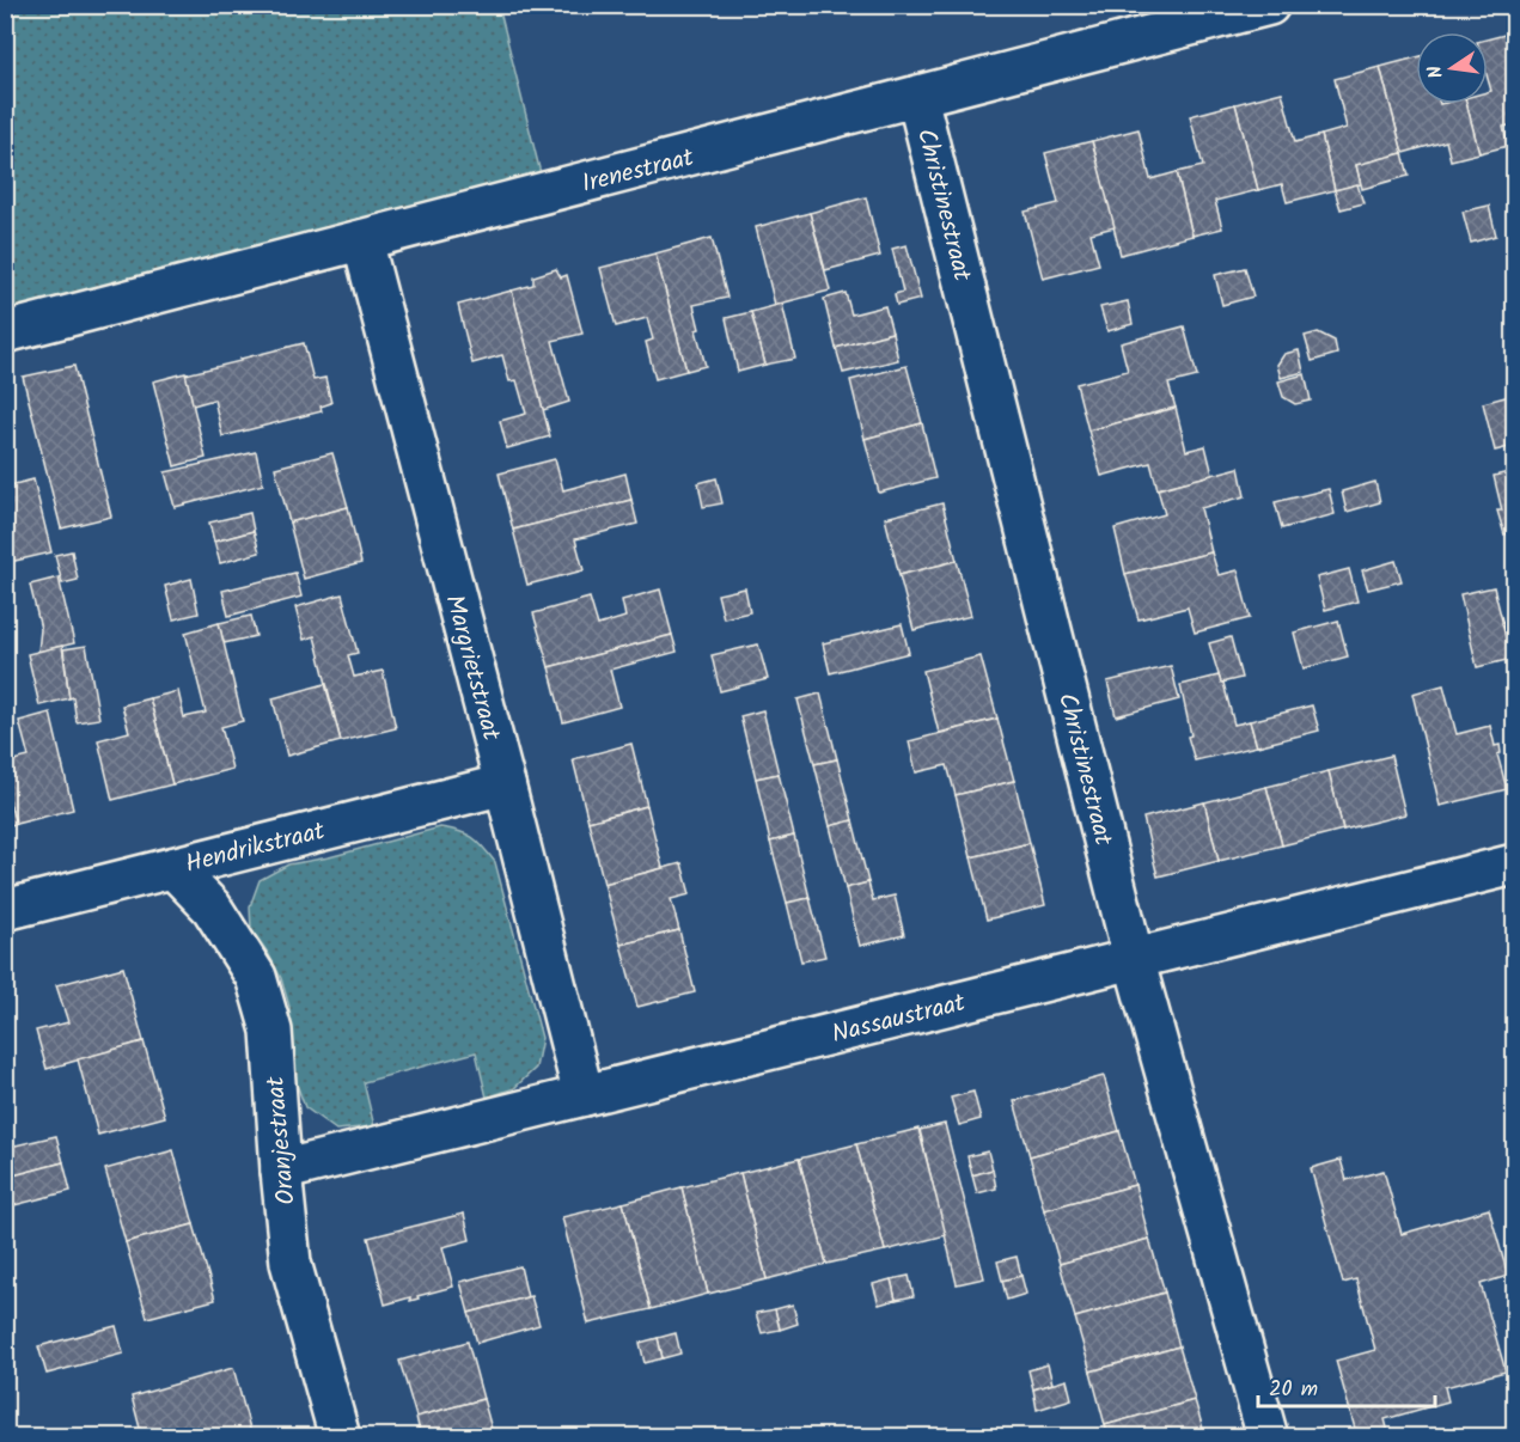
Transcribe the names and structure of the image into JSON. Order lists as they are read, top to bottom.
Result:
{
  "streets": {
    "street": [
      "Irenestraat",
      "Christinestraat",
      "Margrietstraat",
      "Hendrikstraat",
      "Nassaustraat",
      "Oranjestraat"
    ]
  },
  "crossings": [
    ["Irenestraat", "Christinestraat"],
    ["Irenestraat", "Margrietstraat"],
    ["Christinestraat", "Nassaustraat"],
    ["Margrietstraat", "Hendrikstraat"],
    ["Margrietstraat", "Nassaustraat"],
    ["Hendrikstraat", "Oranjestraat"],
    ["Nassaustraat", "Oranjestraat"]
  ],
  "scale_bar": "20 m",
  "north": "left"
}
